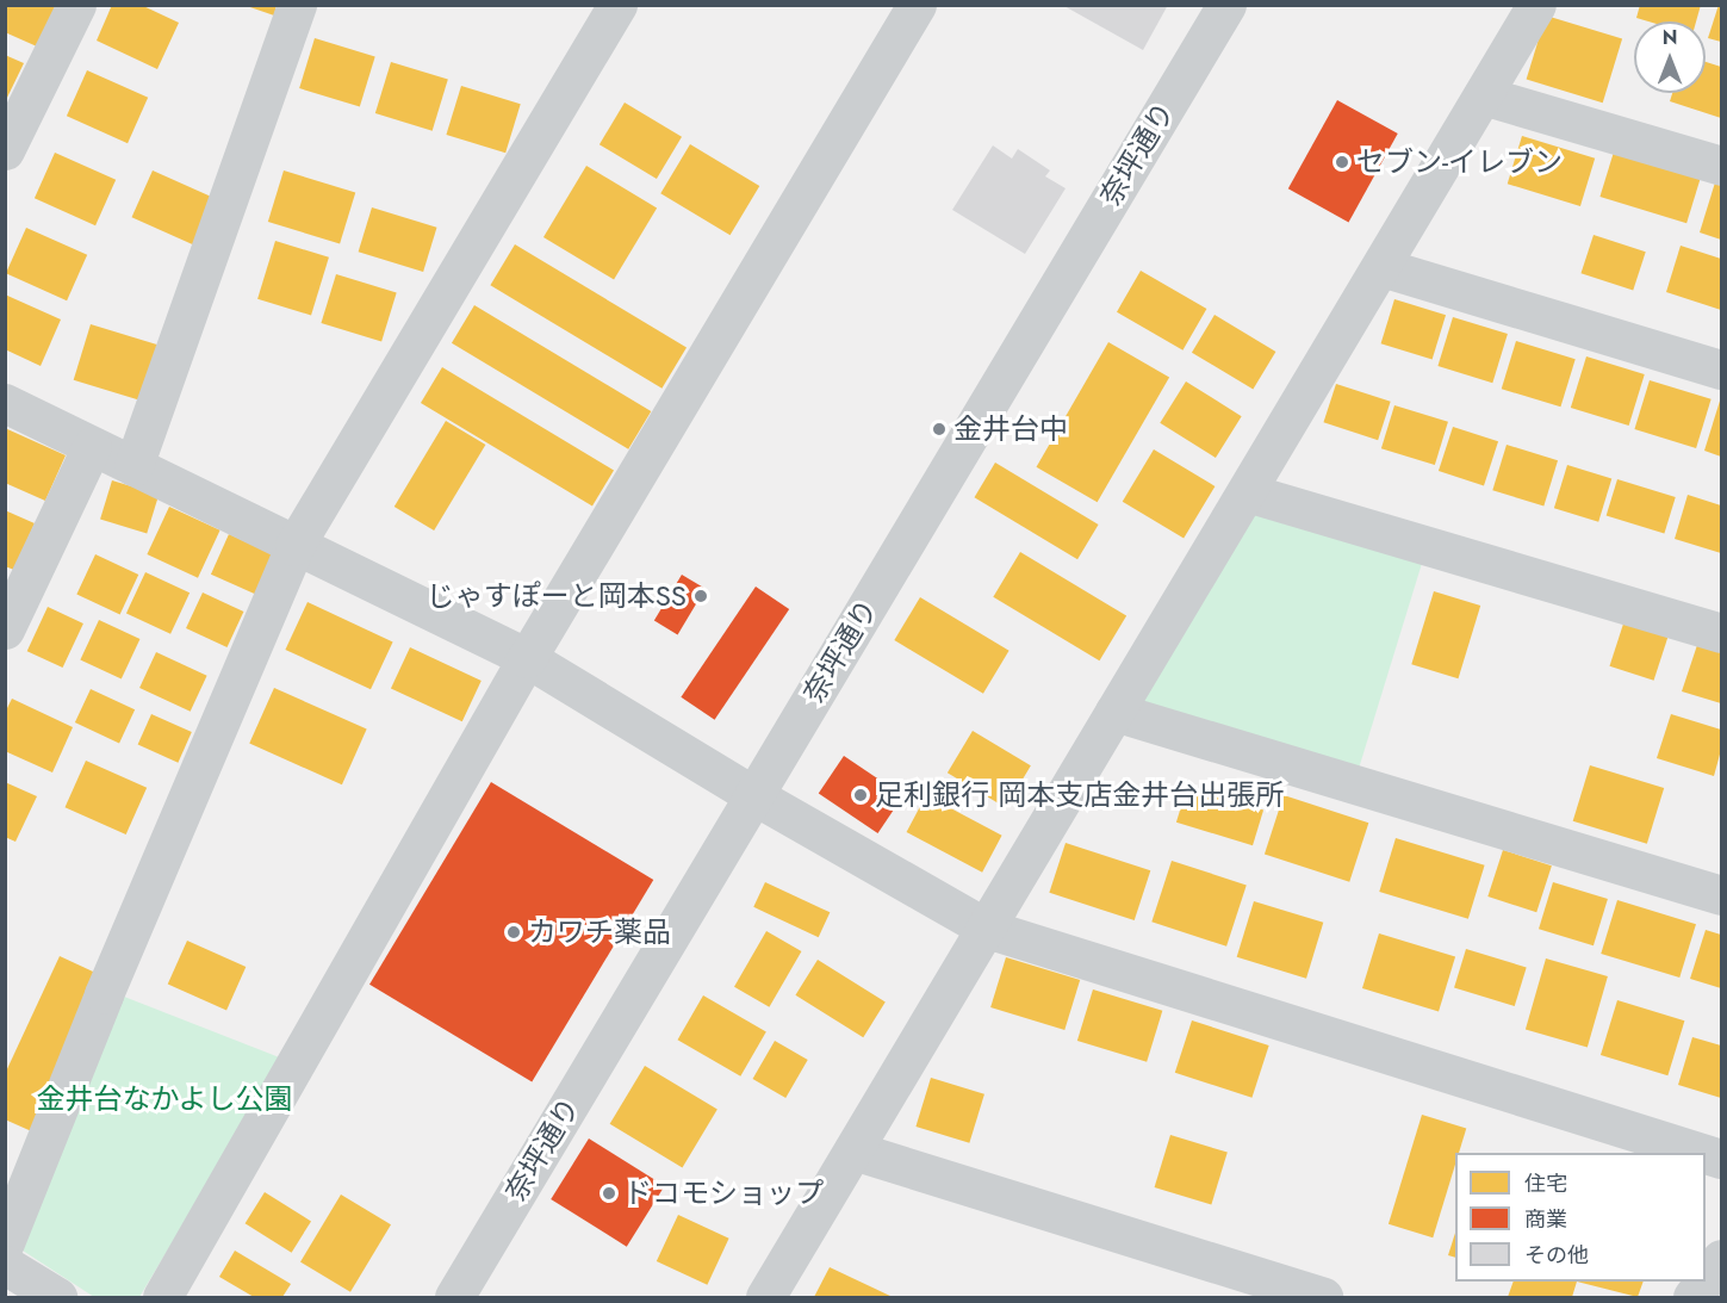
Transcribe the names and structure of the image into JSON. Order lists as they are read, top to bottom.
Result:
{
  "streets": {
    "street": ["奈坪通り"]
  },
  "parks": ["金井台なかよし公園"],
  "places": [
    "セブン-イレブン",
    "金井台中",
    "じゃすぽーと岡本SS",
    "足利銀行 岡本支店金井台出張所",
    "カワチ薬品",
    "ドコモショップ"
  ],
  "legend": ["住宅", "商業", "その他"],
  "north": "top"
}
